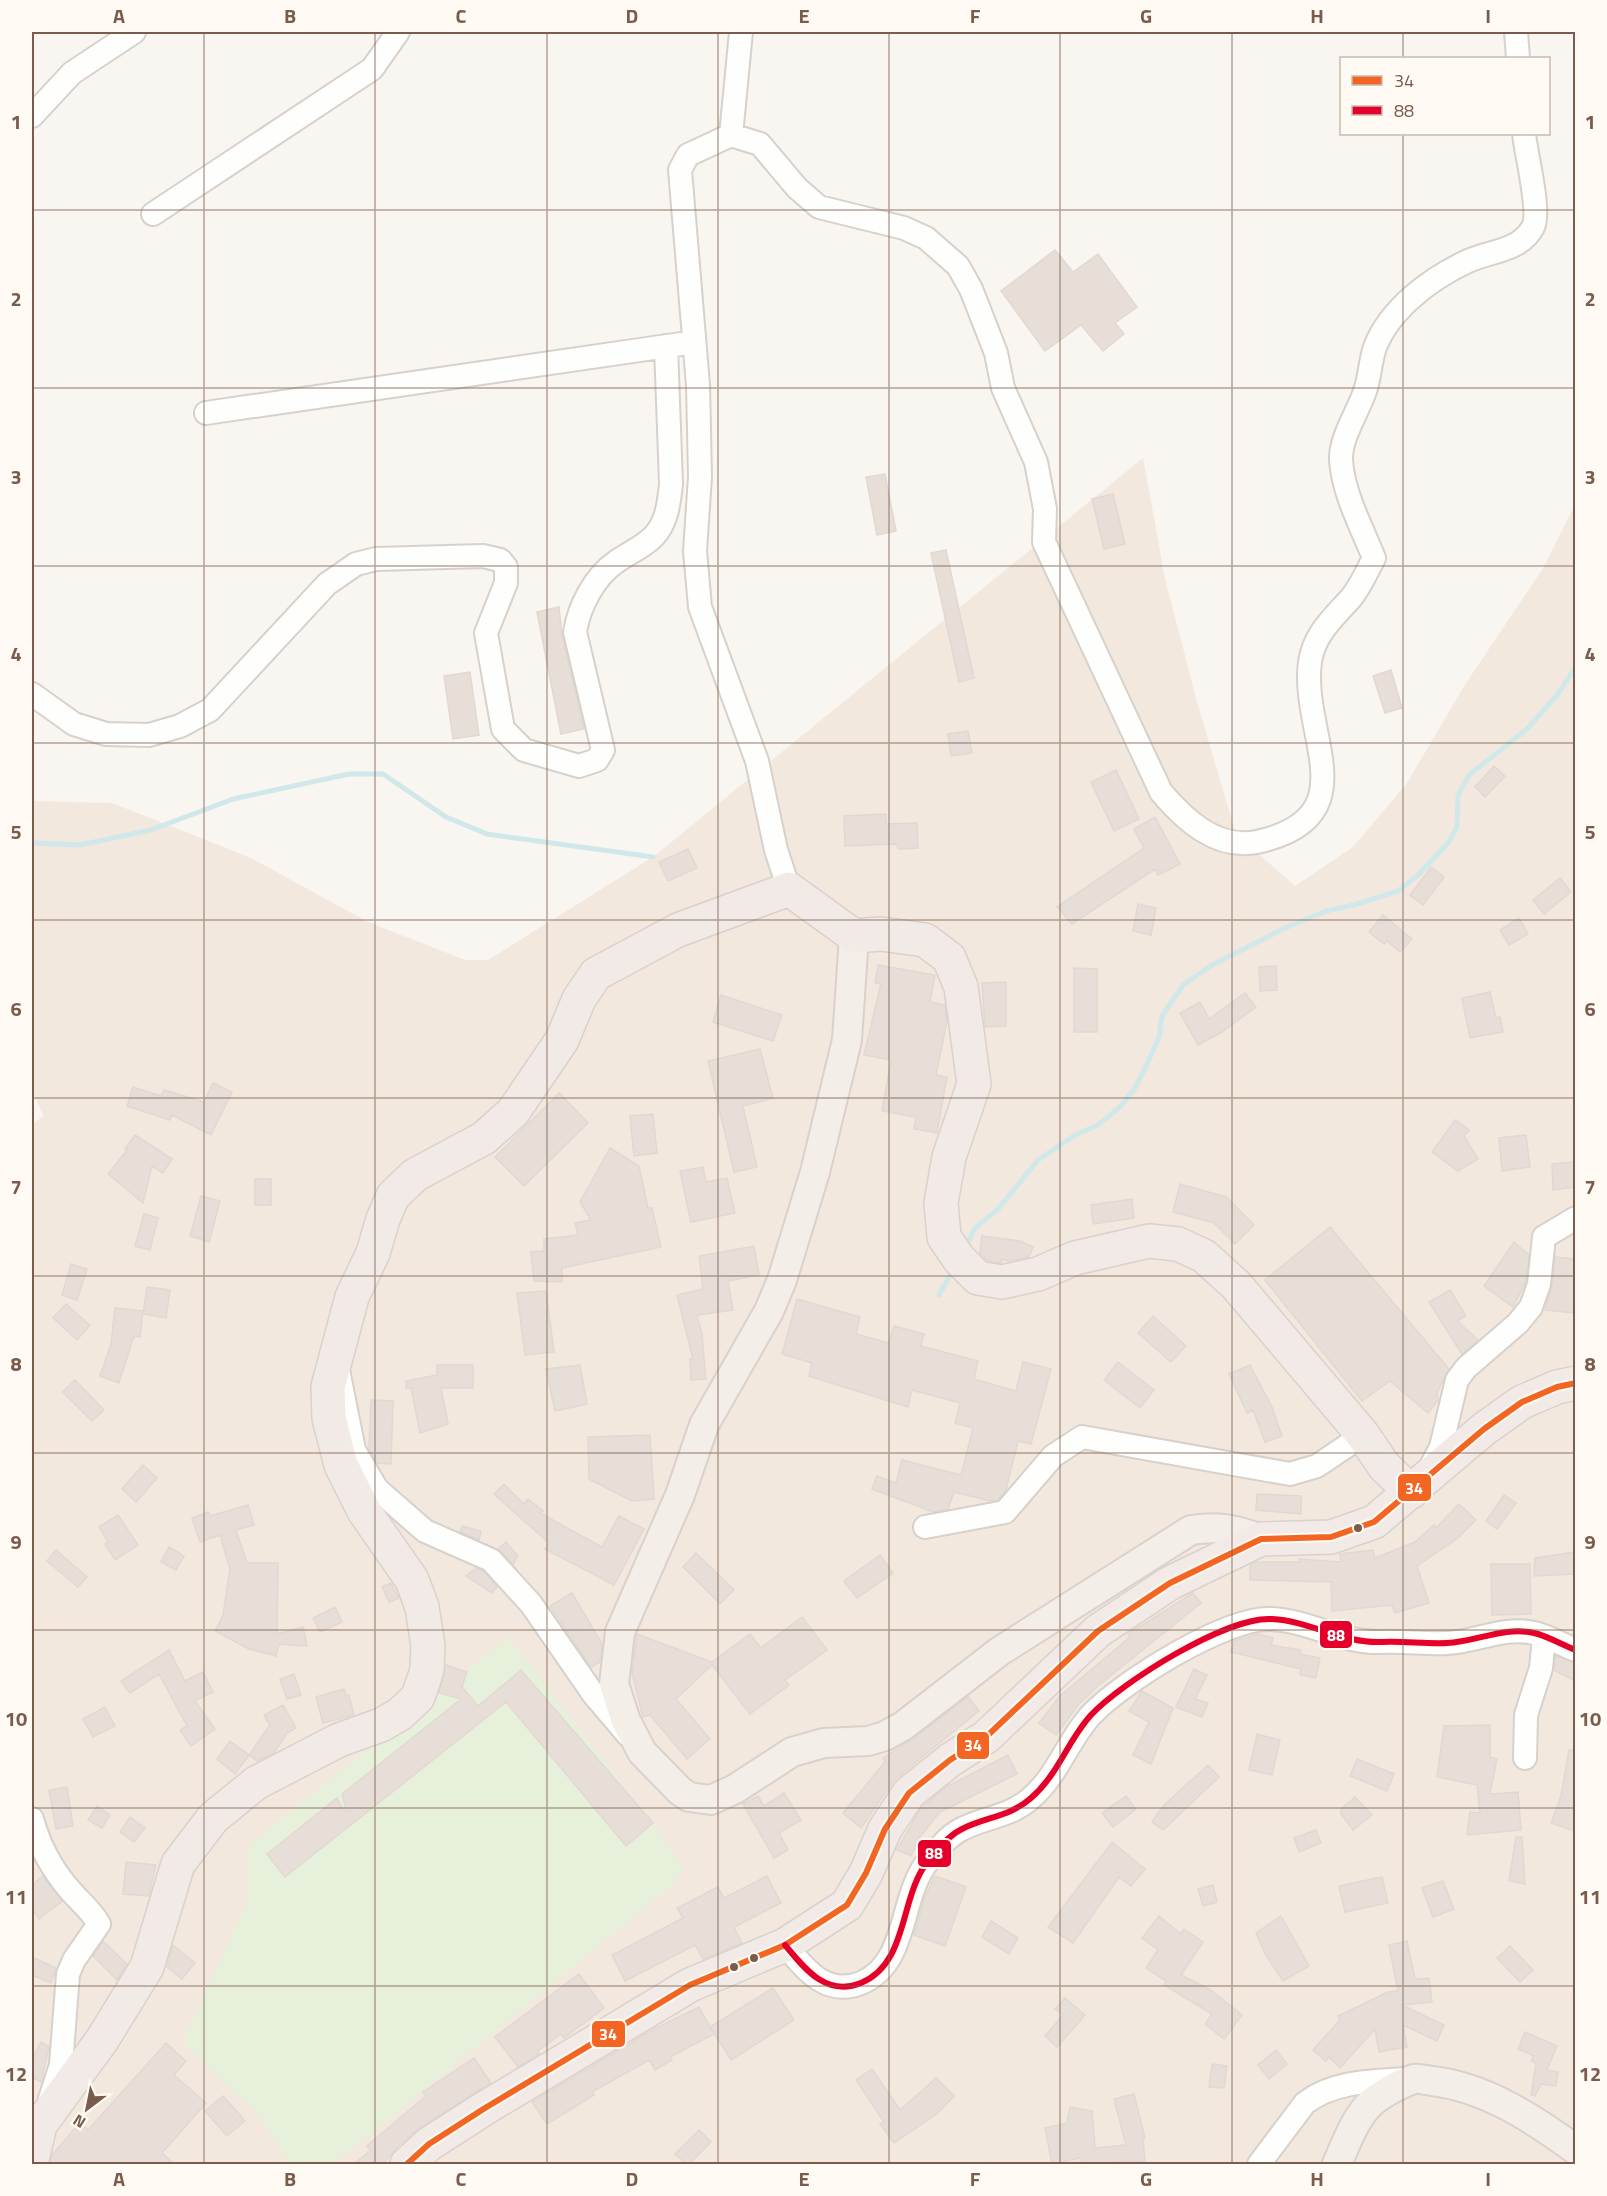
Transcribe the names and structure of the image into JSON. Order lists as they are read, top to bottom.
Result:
{
  "lines": ["transit line 34", "transit line 88"],
  "legend": ["34", "88"],
  "north": "bottom left",
  "grid": {
    "columns": [
      "A",
      "B",
      "C",
      "D",
      "E",
      "F",
      "G",
      "H",
      "I"
    ],
    "rows": [
      "1",
      "2",
      "3",
      "4",
      "5",
      "6",
      "7",
      "8",
      "9",
      "10",
      "11",
      "12"
    ]
  }
}
